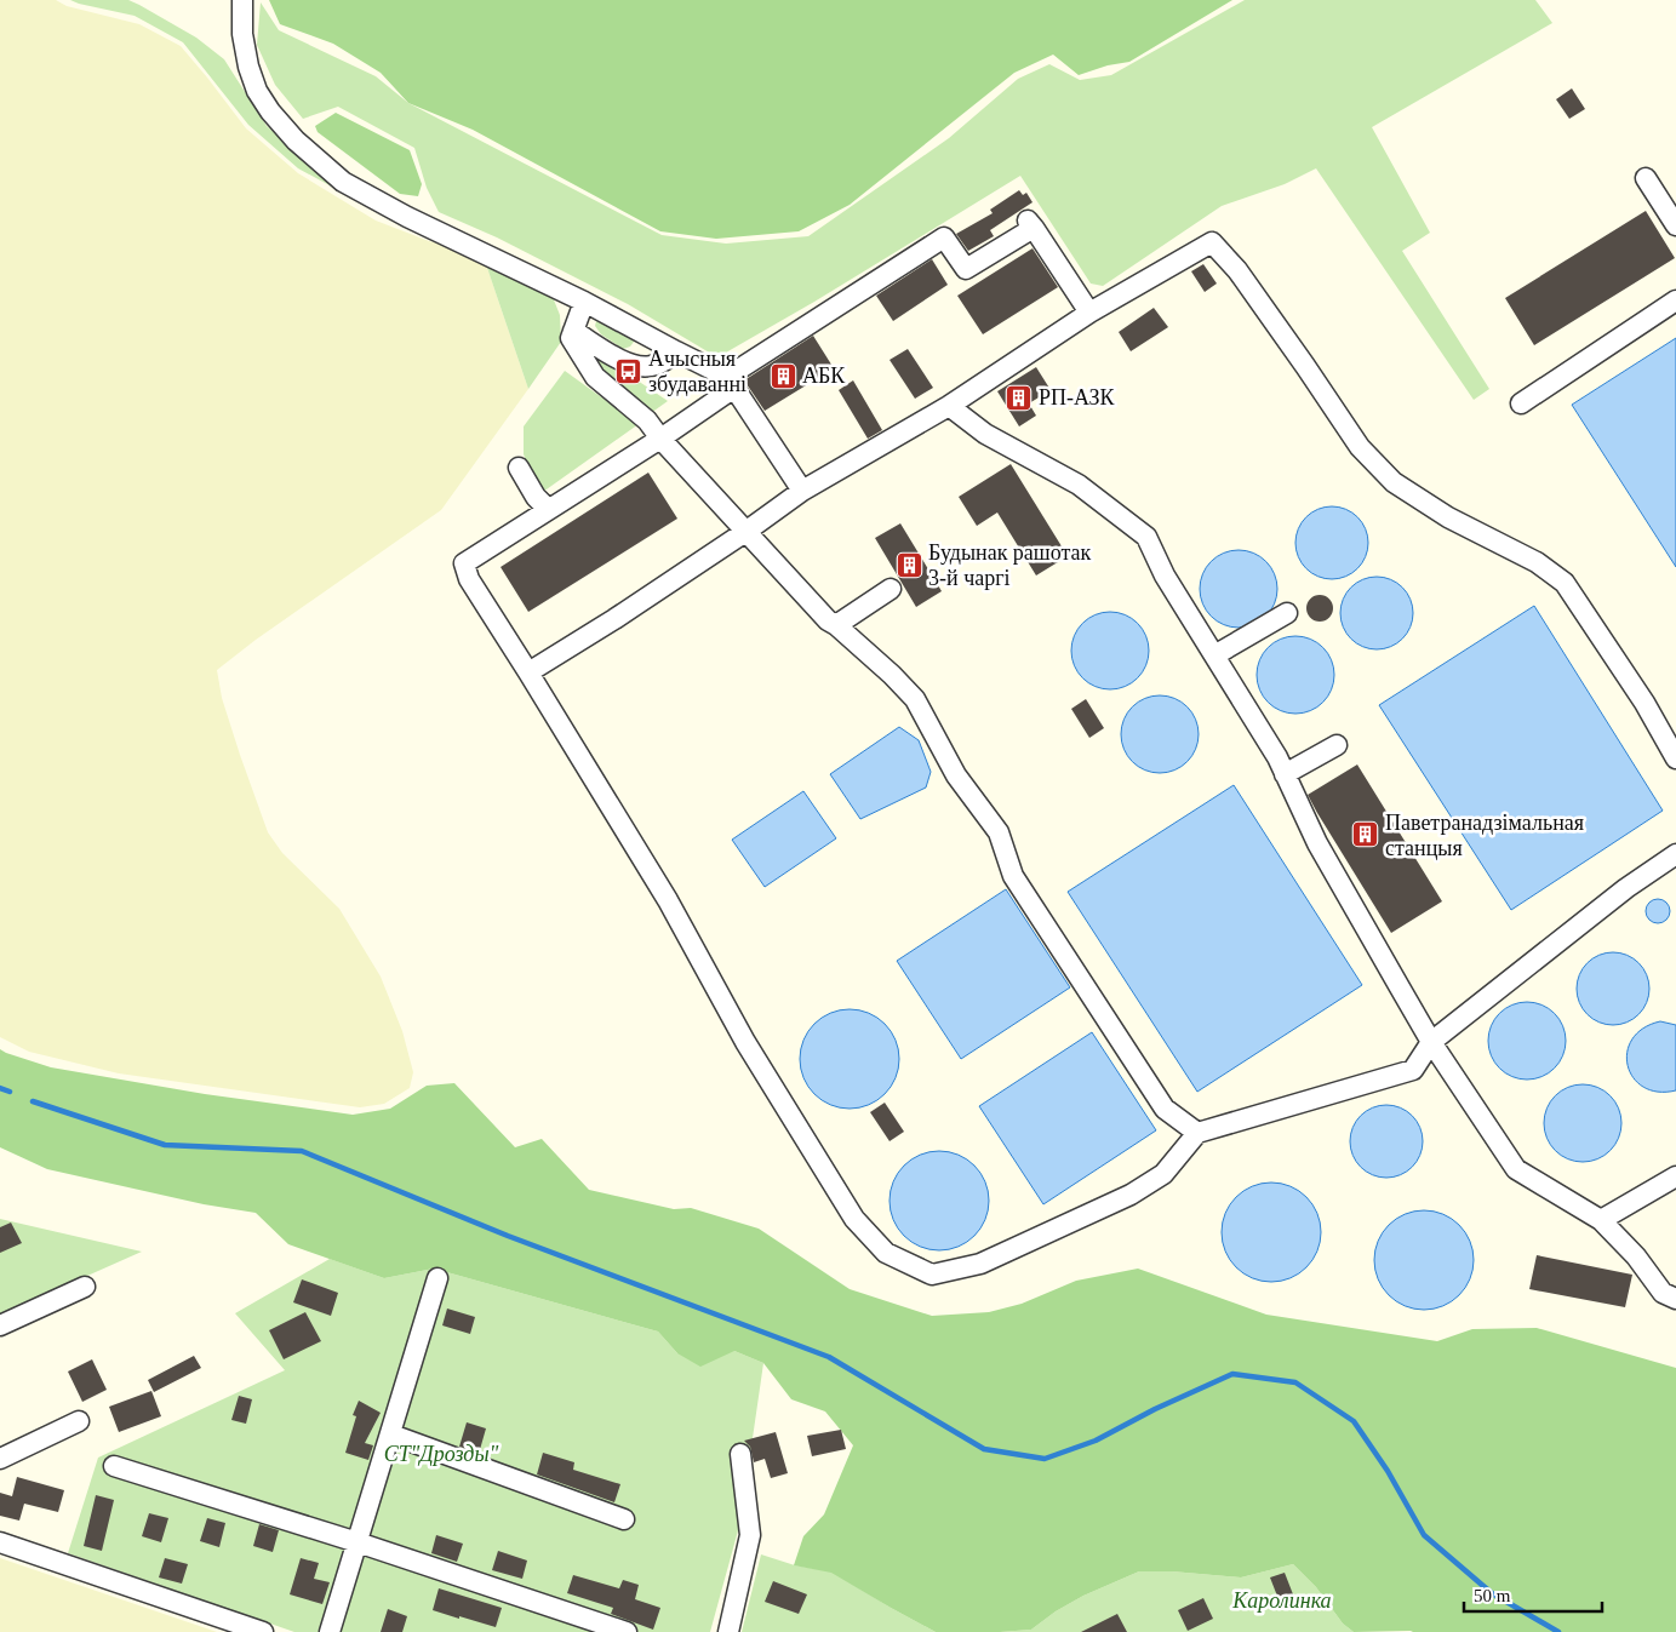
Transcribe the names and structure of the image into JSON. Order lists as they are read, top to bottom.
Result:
{
  "parks": ["СТ\"Дрозды\"", "Каролинка"],
  "places": {
    "bus stop": ["Ачысныя збудаванні"],
    "building": [
      "АБК",
      "РП-АЗК",
      "Будынак рашотак 3-й чаргі",
      "Паветранадзімальная станцыя"
    ]
  },
  "scale_bar": "50 m"
}
